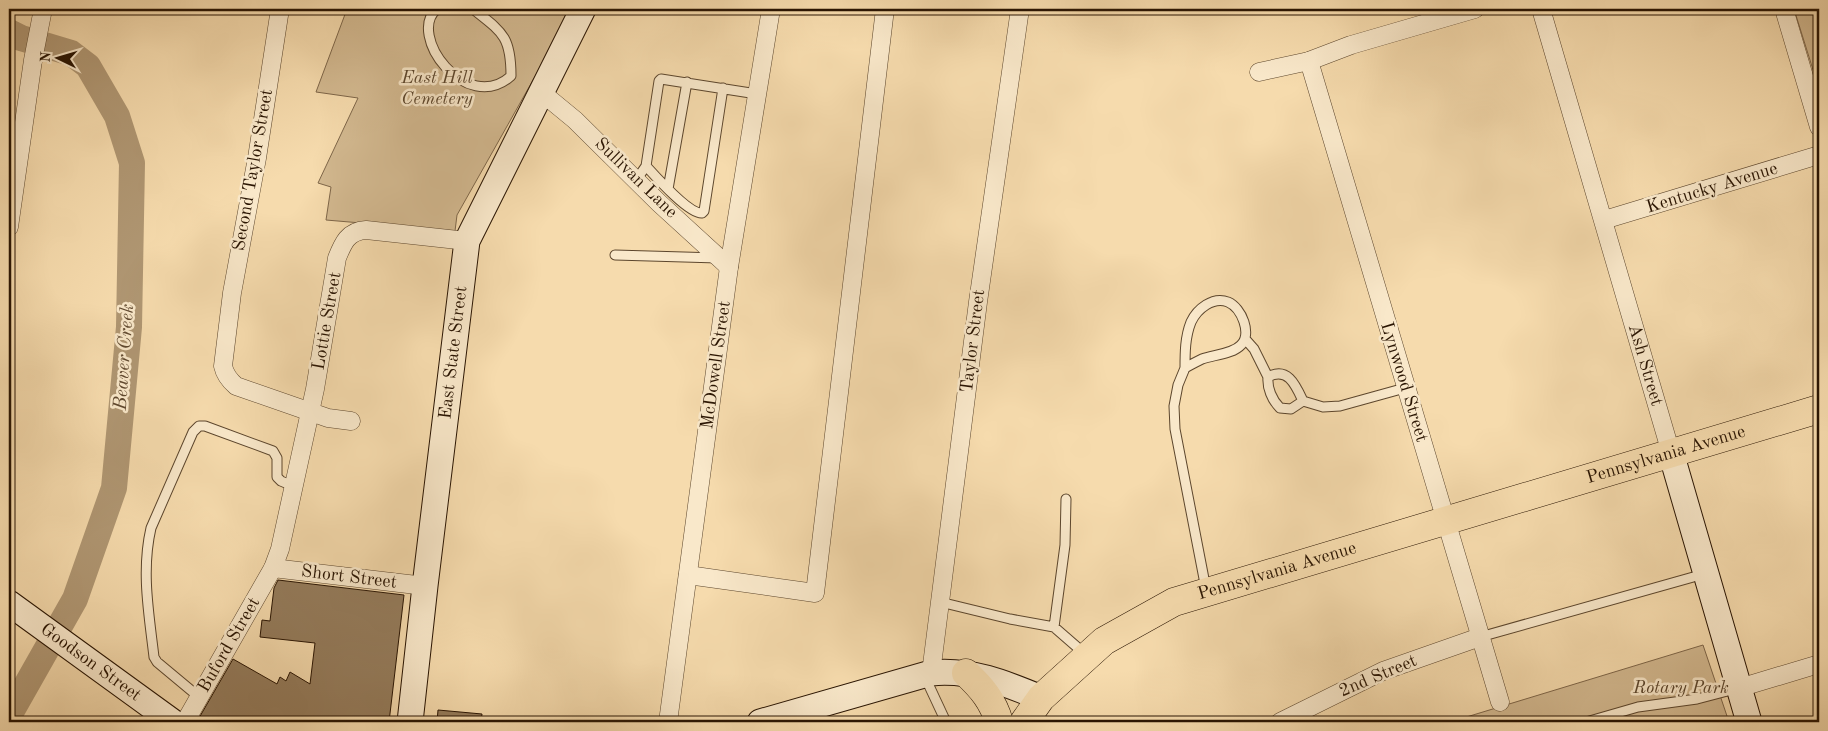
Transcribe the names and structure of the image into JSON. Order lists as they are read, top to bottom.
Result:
{
  "streets": {
    "highway": ["Pennsylvania Avenue"],
    "street": [
      "Second Taylor Street",
      "Sullivan Lane",
      "Kentucky Avenue",
      "Lottie Street",
      "Taylor Street",
      "East State Street",
      "McDowell Street",
      "Ash Street",
      "Lynwood Street",
      "Short Street",
      "Buford Street",
      "Goodson Street",
      "2nd Street"
    ]
  },
  "crossings": [
    ["Second Taylor Street", "Lottie Street"],
    ["Sullivan Lane", "East State Street"],
    ["Sullivan Lane", "McDowell Street"],
    ["Kentucky Avenue", "Ash Street"],
    ["Lottie Street", "East State Street"],
    ["Lottie Street", "Short Street"],
    ["Lottie Street", "Buford Street"],
    ["East State Street", "Short Street"],
    ["Ash Street", "Pennsylvania Avenue"],
    ["Lynwood Street", "Pennsylvania Avenue"],
    ["Lynwood Street", "2nd Street"],
    ["Short Street", "Buford Street"]
  ],
  "water": ["Beaver Creek"],
  "parks": ["East Hill Cemetery", "Rotary Park"],
  "north": "left"
}
